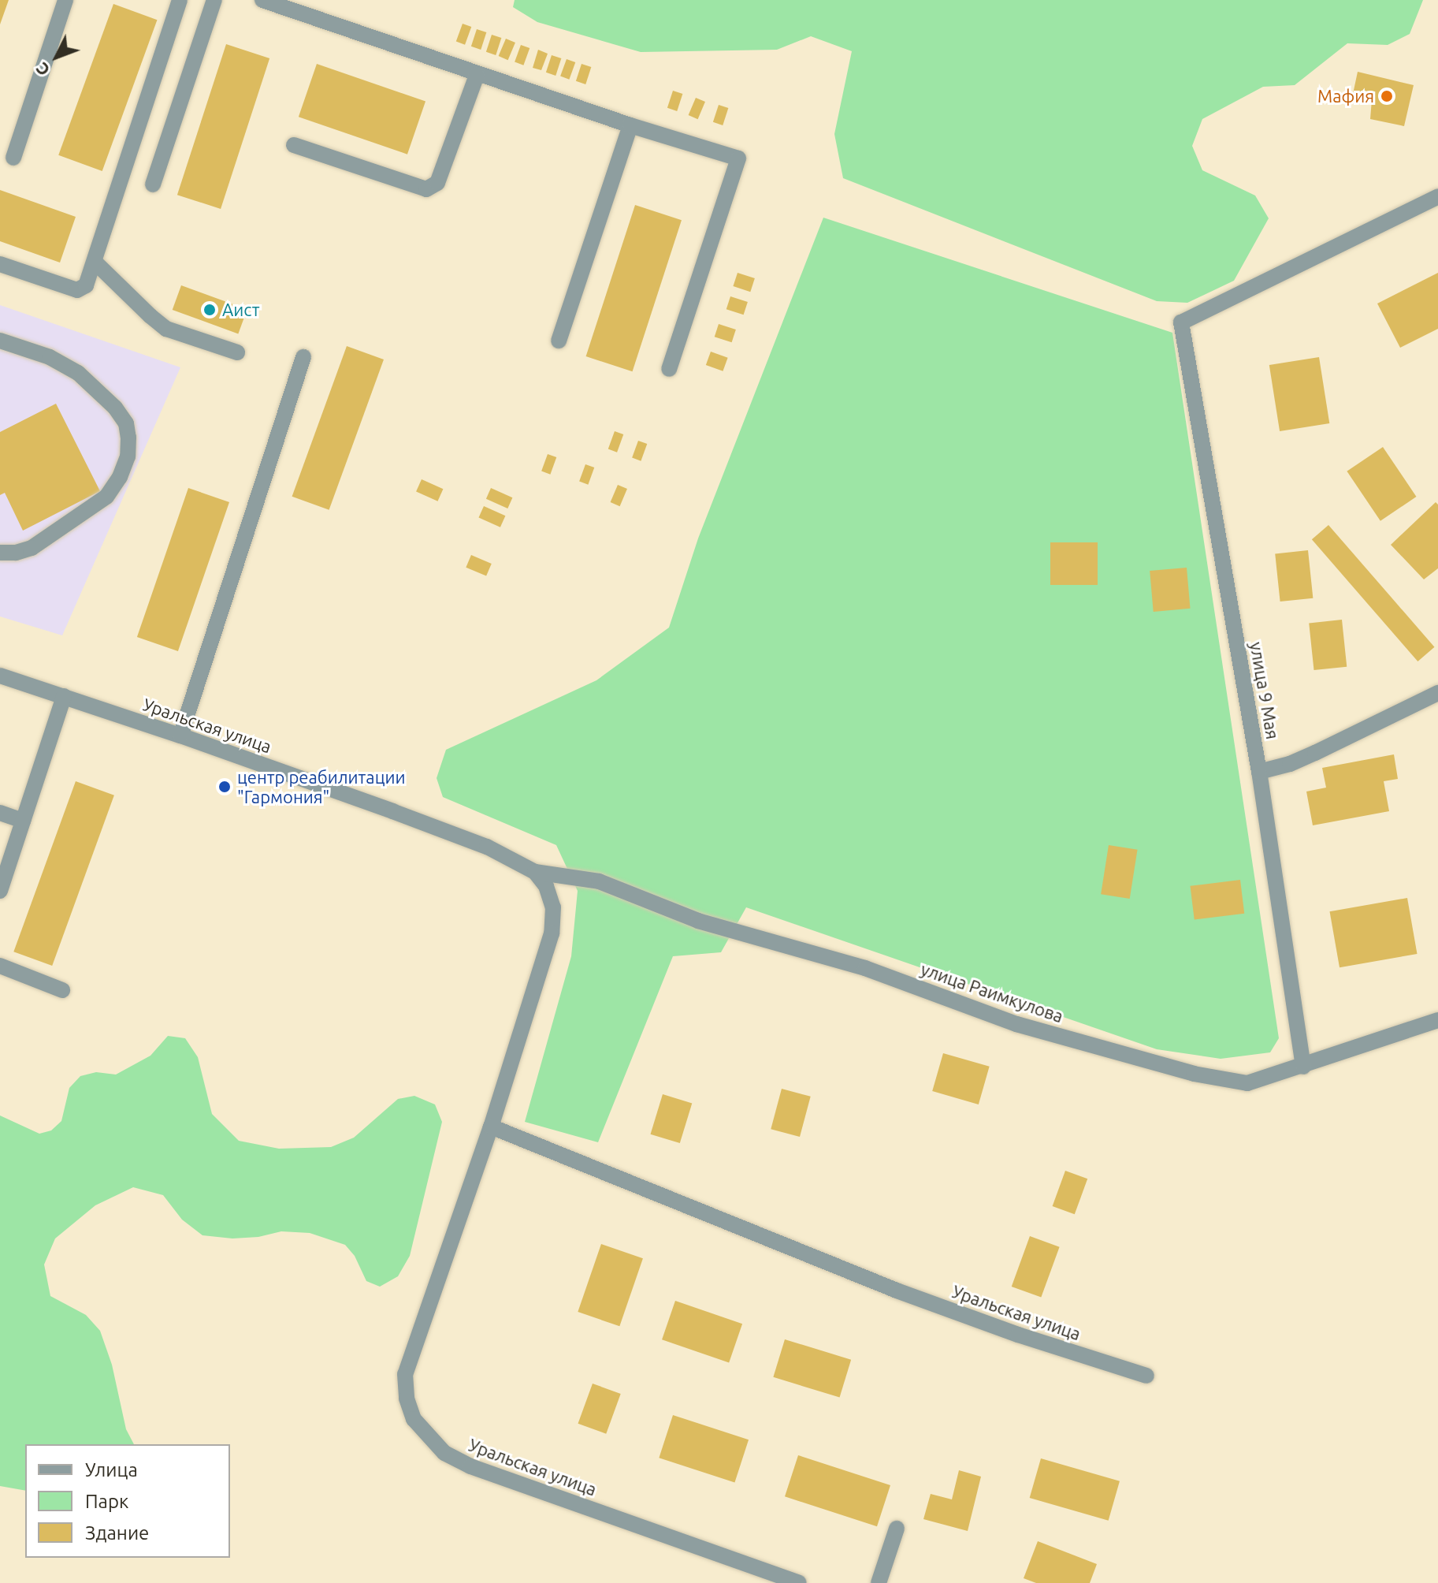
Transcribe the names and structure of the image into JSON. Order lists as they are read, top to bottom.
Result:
{
  "streets": {
    "street": ["улица 9 Мая", "Уральская улица", "улица Раимкулова"]
  },
  "crossings": [
    ["улица 9 Мая", "улица Раимкулова"],
    ["Уральская улица", "улица Раимкулова"]
  ],
  "places": ["Мафия", "Аист", "центр реабилитации \"Гармония\""],
  "legend": ["Улица", "Парк", "Здание"],
  "north": "bottom left"
}
